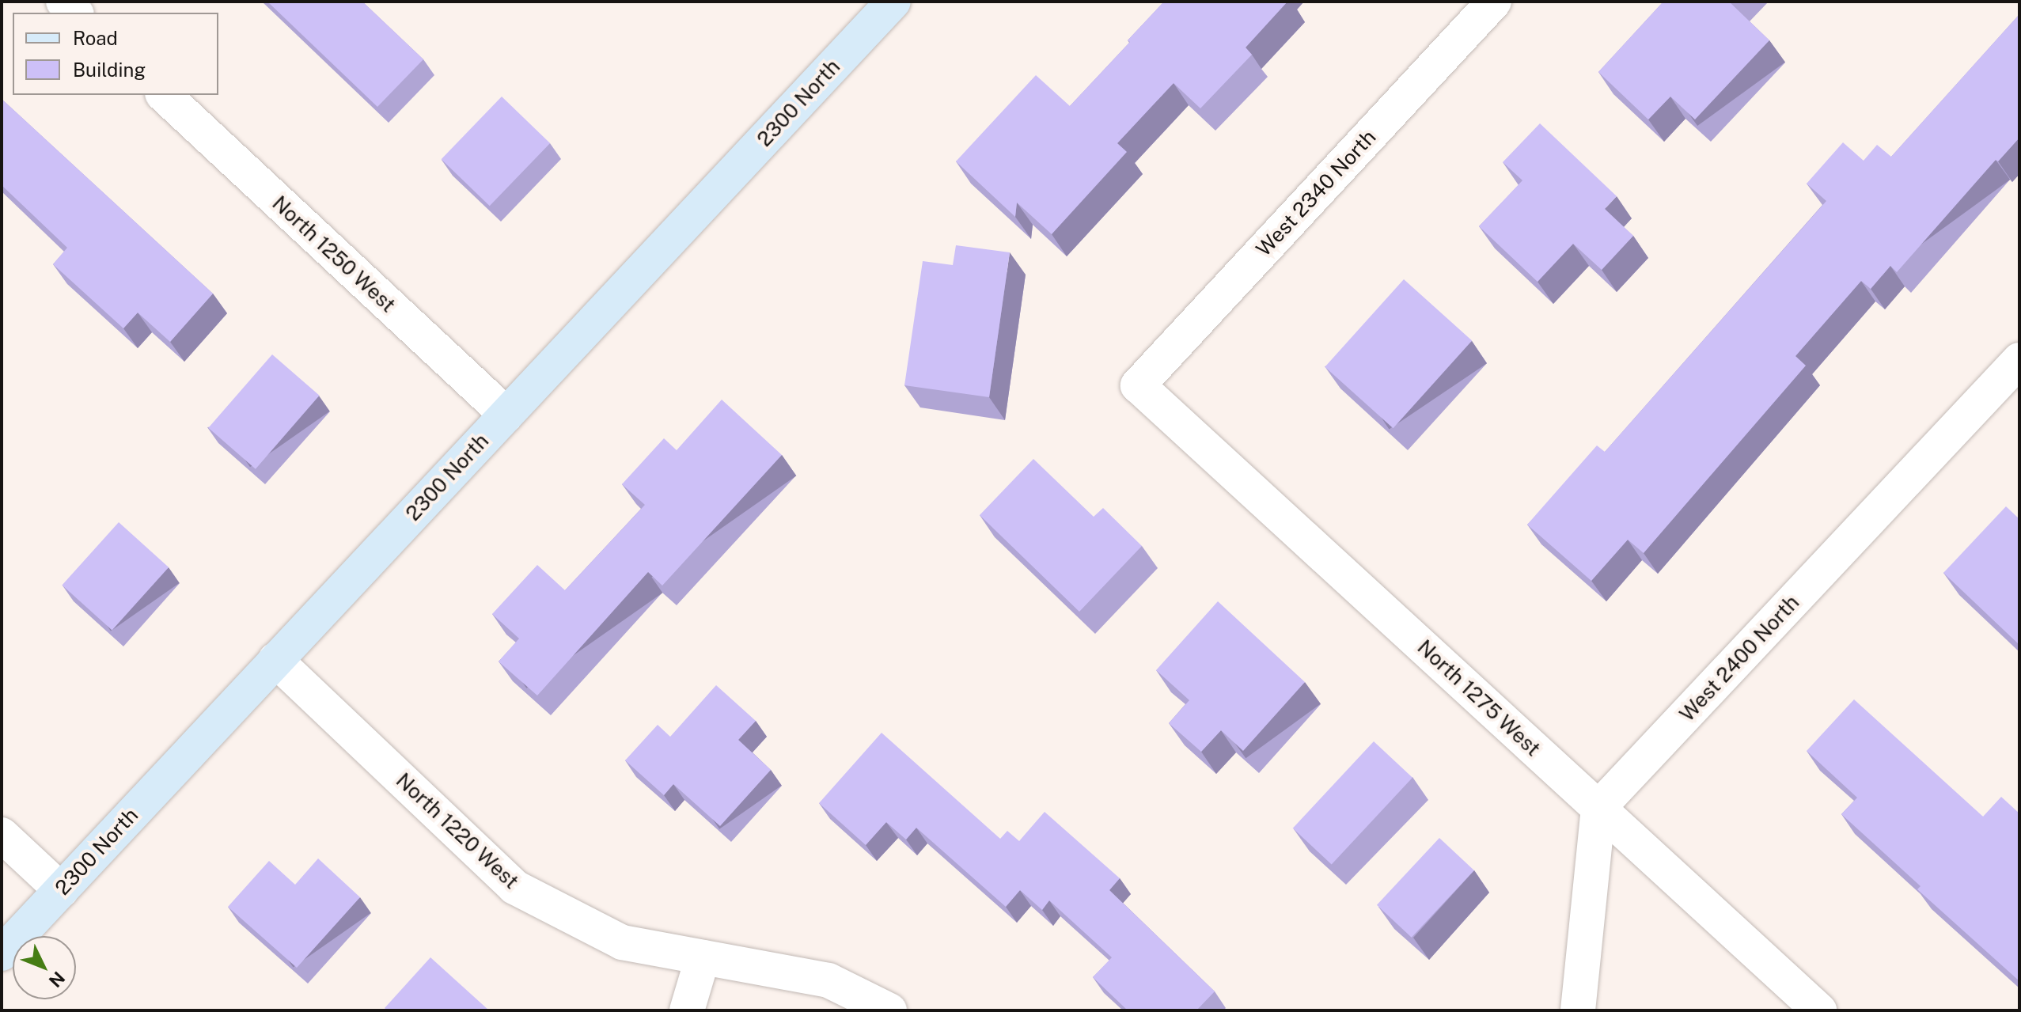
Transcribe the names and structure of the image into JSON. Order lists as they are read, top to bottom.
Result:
{
  "streets": {
    "street": [
      "2300 North",
      "West 2340 North",
      "North 1250 West",
      "West 2400 North",
      "North 1275 West",
      "North 1220 West"
    ]
  },
  "crossings": [
    ["2300 North", "North 1250 West"],
    ["2300 North", "North 1220 West"],
    ["West 2340 North", "North 1275 West"],
    ["West 2400 North", "North 1275 West"]
  ],
  "legend": ["Road", "Building"],
  "north": "bottom right"
}
